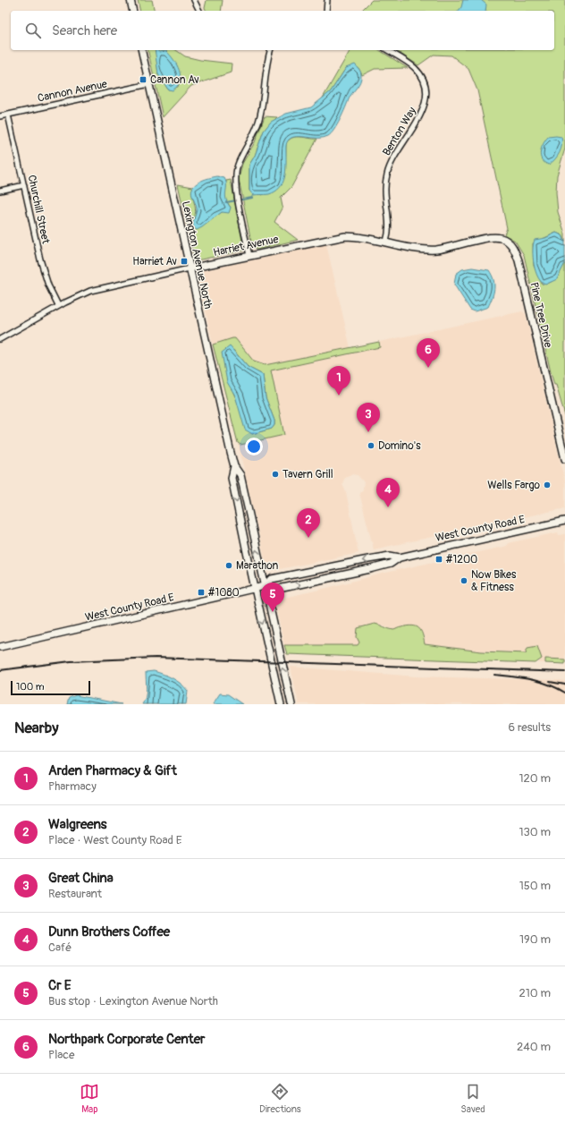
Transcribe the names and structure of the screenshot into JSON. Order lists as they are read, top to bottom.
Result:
{
  "streets": {
    "street": [
      "Cannon Avenue",
      "Benton Way",
      "Churchill Street",
      "Harriet Avenue",
      "Lexington Avenue North",
      "Pine Tree Drive",
      "West County Road E"
    ]
  },
  "crossings": [
    ["Cannon Avenue", "Churchill Street"],
    ["Cannon Avenue", "Lexington Avenue North"],
    ["Benton Way", "Harriet Avenue"],
    ["Churchill Street", "Harriet Avenue"],
    ["Harriet Avenue", "Lexington Avenue North"],
    ["Harriet Avenue", "Pine Tree Drive"],
    ["Lexington Avenue North", "West County Road E"]
  ],
  "places": {
    "transit": [
      "Cannon Av",
      "Harriet Av",
      "#1200",
      "#1080"
    ],
    "other": [
      "Domino's",
      "Tavern Grill",
      "Wells Fargo",
      "Marathon",
      "Now Bikes & Fitness"
    ]
  },
  "scale_bar": "100 m",
  "page": {
    "search": "Search here",
    "pins": [
      "6",
      "1",
      "3",
      "4",
      "2",
      "5"
    ],
    "scale": "100 m",
    "heading": ["Nearby", "6 results"],
    "list": [
      {
        "mark": "1",
        "name": "Arden Pharmacy & Gift",
        "note": "Pharmacy",
        "value": "120 m"
      },
      {
        "mark": "2",
        "name": "Walgreens",
        "note": "Place · West County Road E",
        "value": "130 m"
      },
      {
        "mark": "3",
        "name": "Great China",
        "note": "Restaurant",
        "value": "150 m"
      },
      {
        "mark": "4",
        "name": "Dunn Brothers Coffee",
        "note": "Café",
        "value": "190 m"
      },
      {
        "mark": "5",
        "name": "Cr E",
        "note": "Bus stop · Lexington Avenue North",
        "value": "210 m"
      },
      {
        "mark": "6",
        "name": "Northpark Corporate Center",
        "note": "Place",
        "value": "240 m"
      }
    ],
    "nav": ["Map", "Directions", "Saved"]
  }
}
